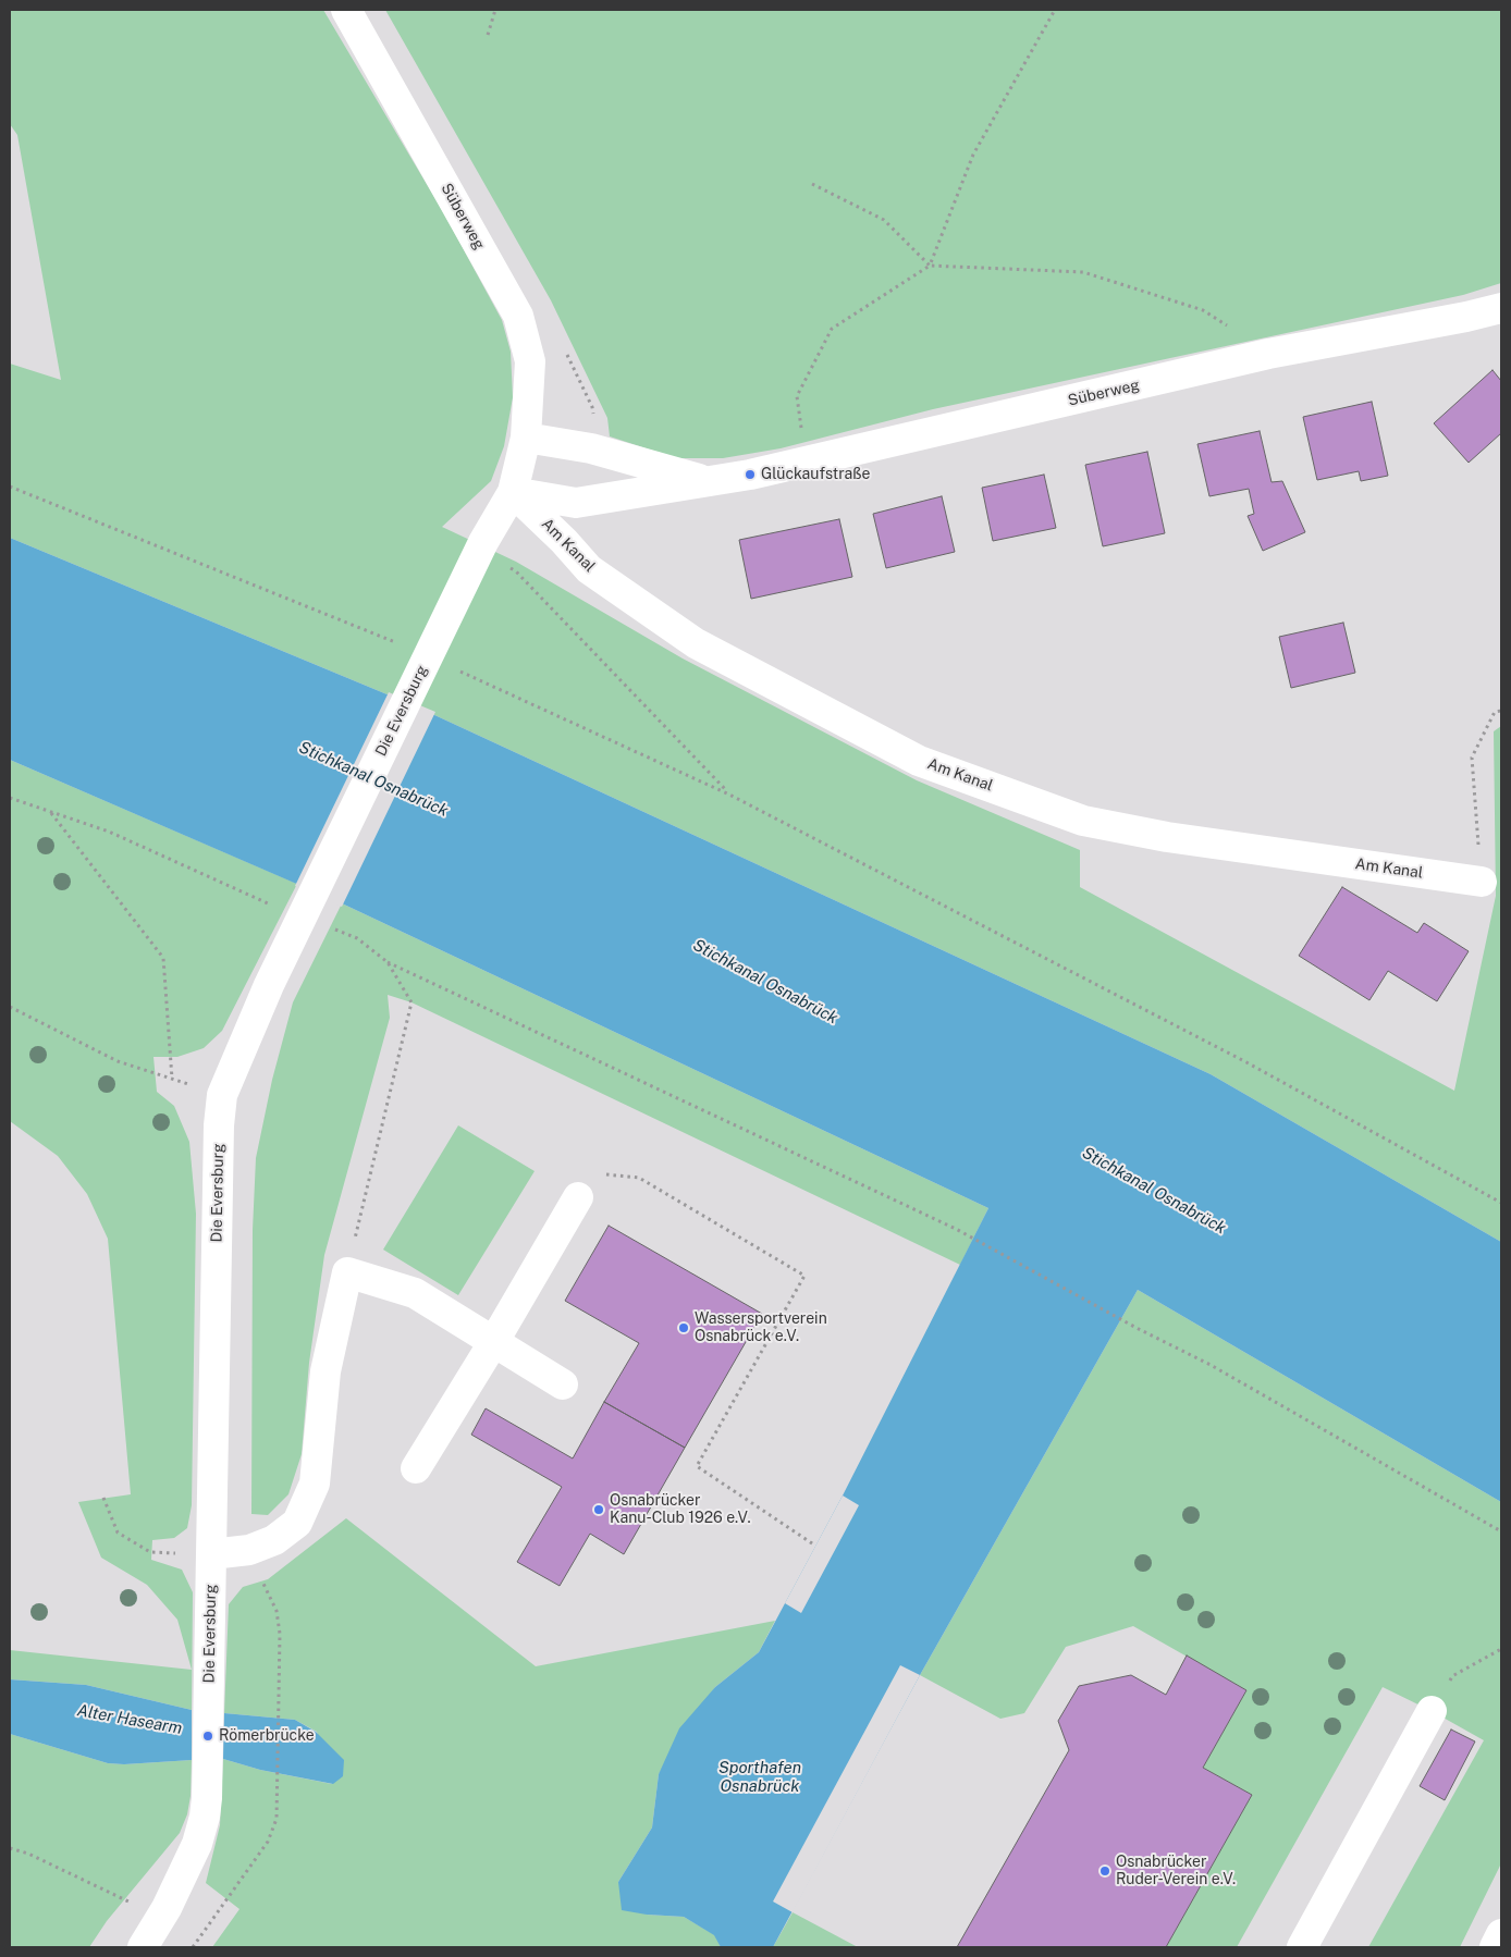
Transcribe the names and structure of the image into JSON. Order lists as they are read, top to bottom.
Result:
{
  "streets": {
    "street": ["Süberweg", "Am Kanal", "Die Eversburg"]
  },
  "crossings": [
    ["Süberweg", "Am Kanal"],
    ["Süberweg", "Die Eversburg"],
    ["Am Kanal", "Die Eversburg"]
  ],
  "water": ["Stichkanal Osnabrück", "Alter Hasearm", "Sporthafen Osnabrück"],
  "places": [
    "Glückaufstraße",
    "Wassersportverein Osnabrück e.V.",
    "Osnabrücker Kanu-Club 1926 e.V.",
    "Römerbrücke",
    "Osnabrücker Ruder-Verein e.V."
  ]
}
